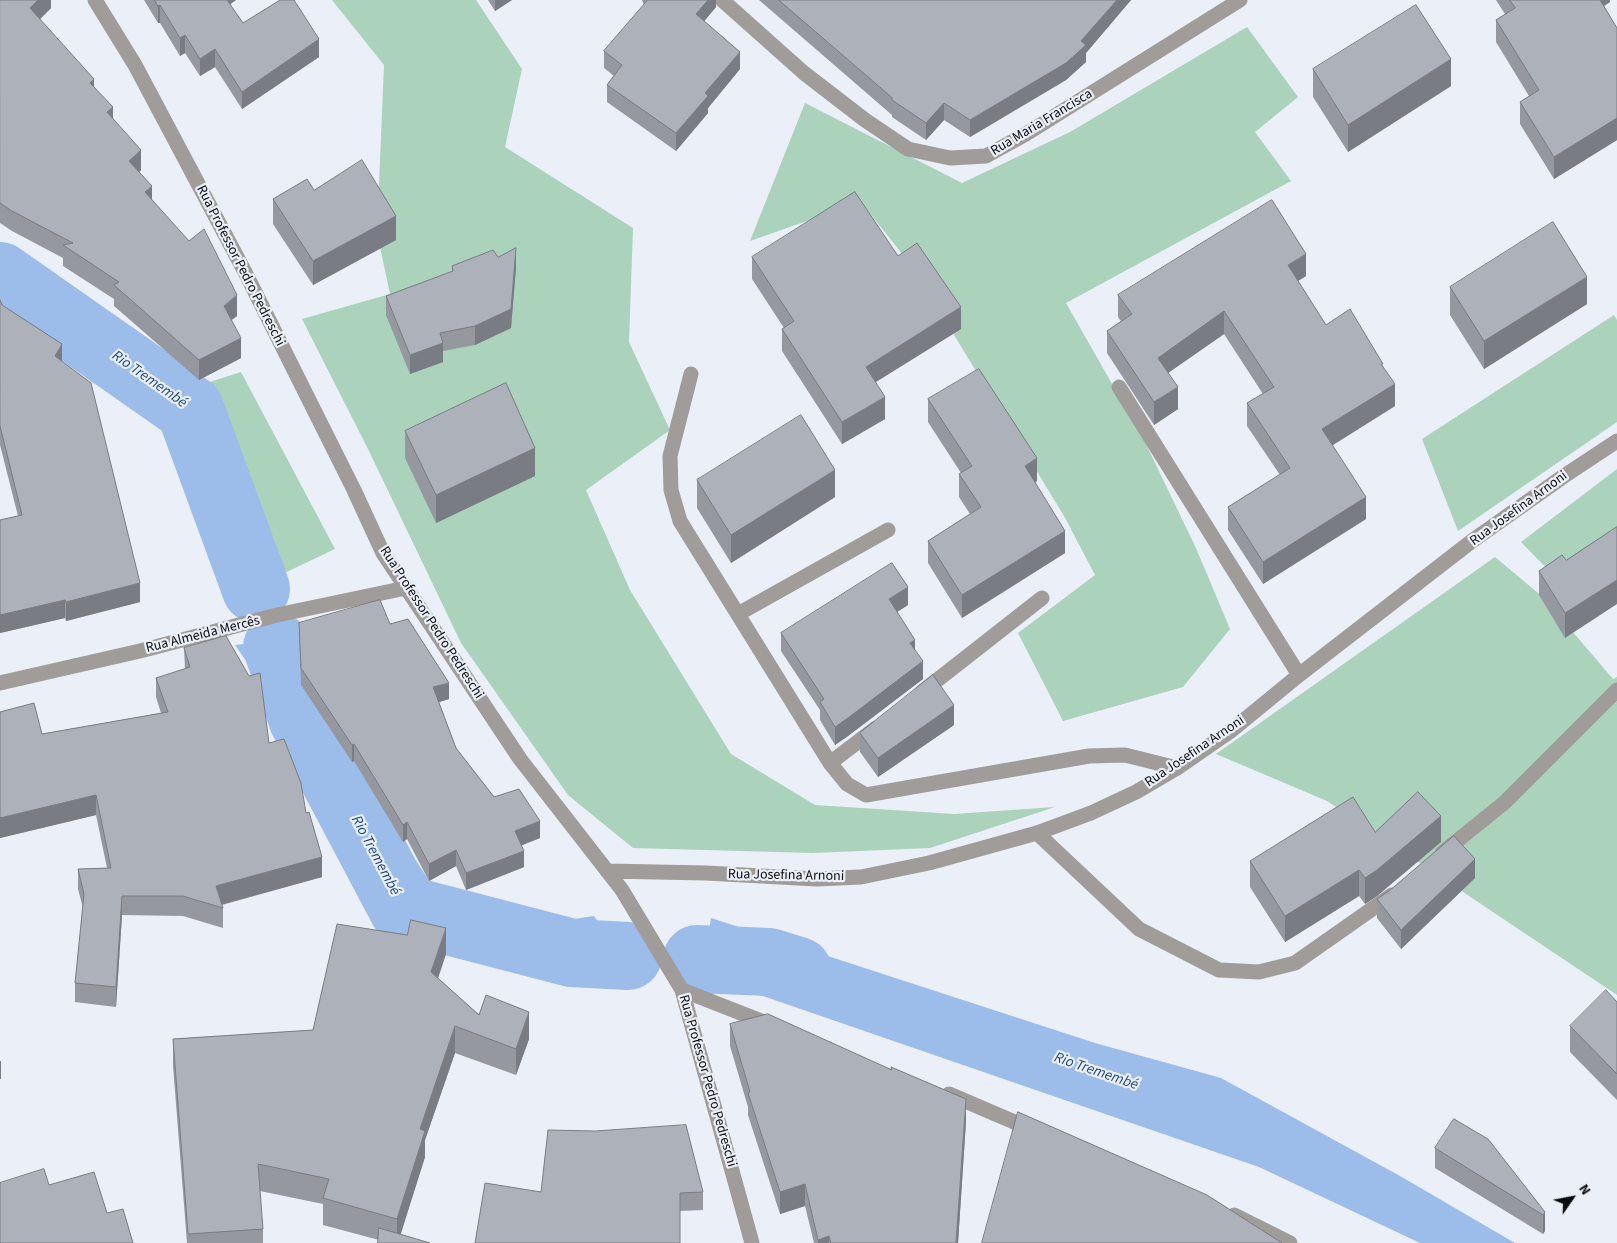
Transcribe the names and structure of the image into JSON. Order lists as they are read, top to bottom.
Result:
{
  "streets": {
    "street": [
      "Rua Maria Francisca",
      "Rua Professor Pedro Pedreschi",
      "Rua Josefina Arnoni",
      "Rua Almeida Mercês"
    ]
  },
  "crossings": [
    ["Rua Professor Pedro Pedreschi", "Rua Josefina Arnoni"],
    ["Rua Professor Pedro Pedreschi", "Rua Almeida Mercês"]
  ],
  "water": ["Rio Tremembé"],
  "north": "top right"
}
